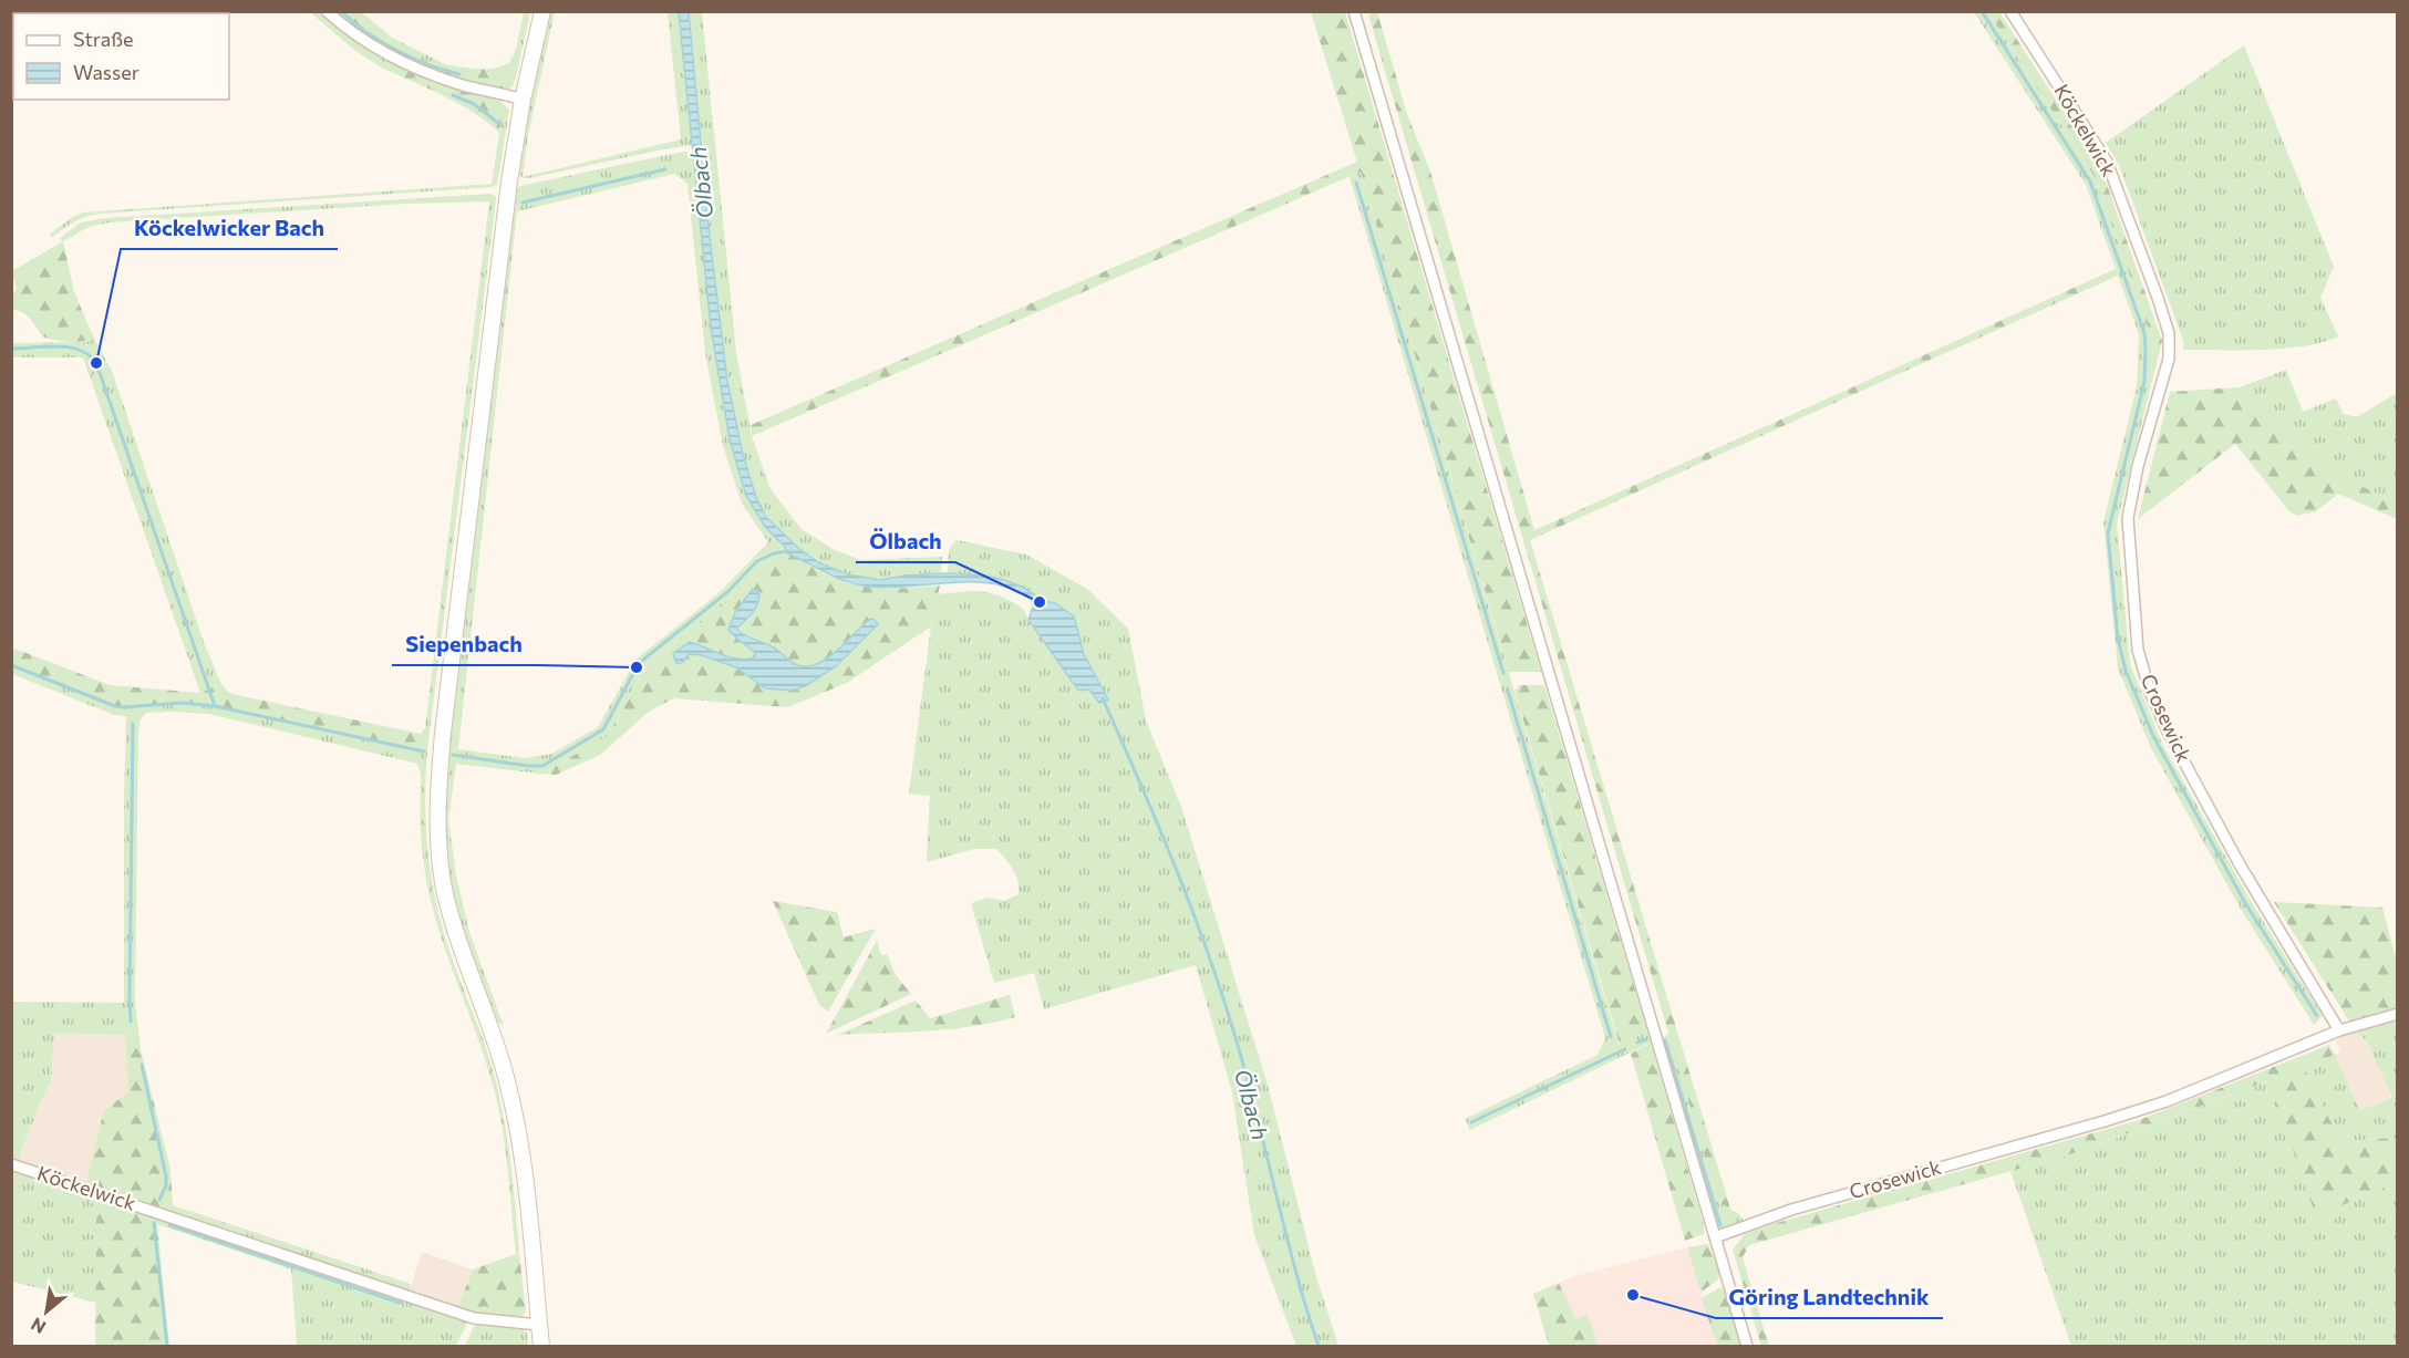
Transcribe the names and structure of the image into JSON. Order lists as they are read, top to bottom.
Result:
{
  "streets": {
    "street": ["Köckelwick", "Crosewick"]
  },
  "crossings": [
    ["Köckelwick", "Crosewick"]
  ],
  "water": ["Ölbach"],
  "places": [
    "Köckelwicker Bach",
    "Ölbach",
    "Siepenbach",
    "Göring Landtechnik"
  ],
  "legend": ["Straße", "Wasser"],
  "north": "bottom left"
}
